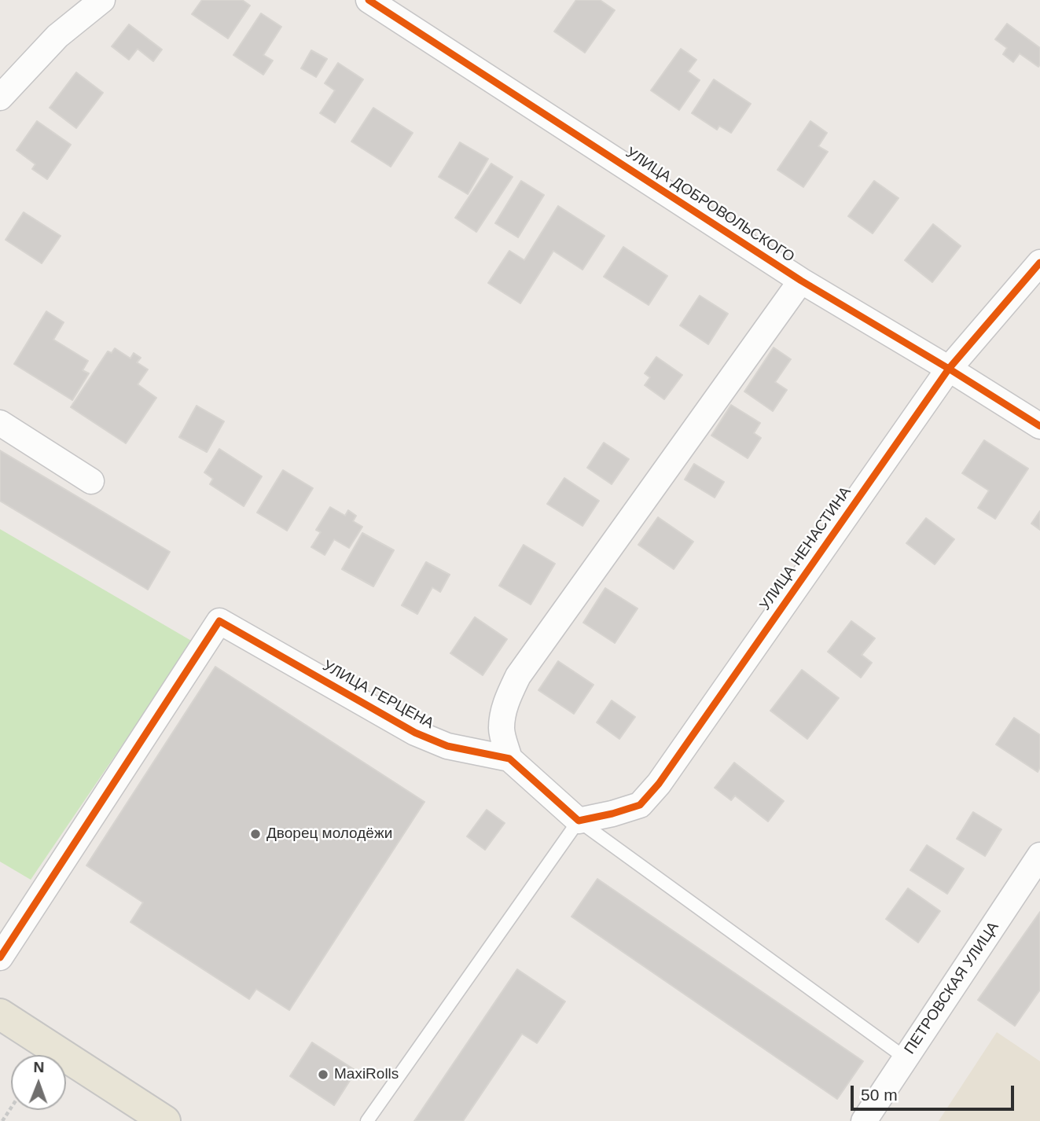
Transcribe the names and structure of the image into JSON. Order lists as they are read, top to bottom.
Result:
{
  "streets": {
    "street": [
      "УЛИЦА ДОБРОВОЛЬСКОГО",
      "УЛИЦА НЕНАСТИНА",
      "УЛИЦА ГЕРЦЕНА",
      "ПЕТРОВСКАЯ УЛИЦА"
    ]
  },
  "crossings": [
    ["УЛИЦА ДОБРОВОЛЬСКОГО", "УЛИЦА НЕНАСТИНА"],
    ["УЛИЦА НЕНАСТИНА", "УЛИЦА ГЕРЦЕНА"]
  ],
  "places": ["Дворец молодёжи", "MaxiRolls"],
  "scale_bar": "50 m",
  "north": "top"
}
